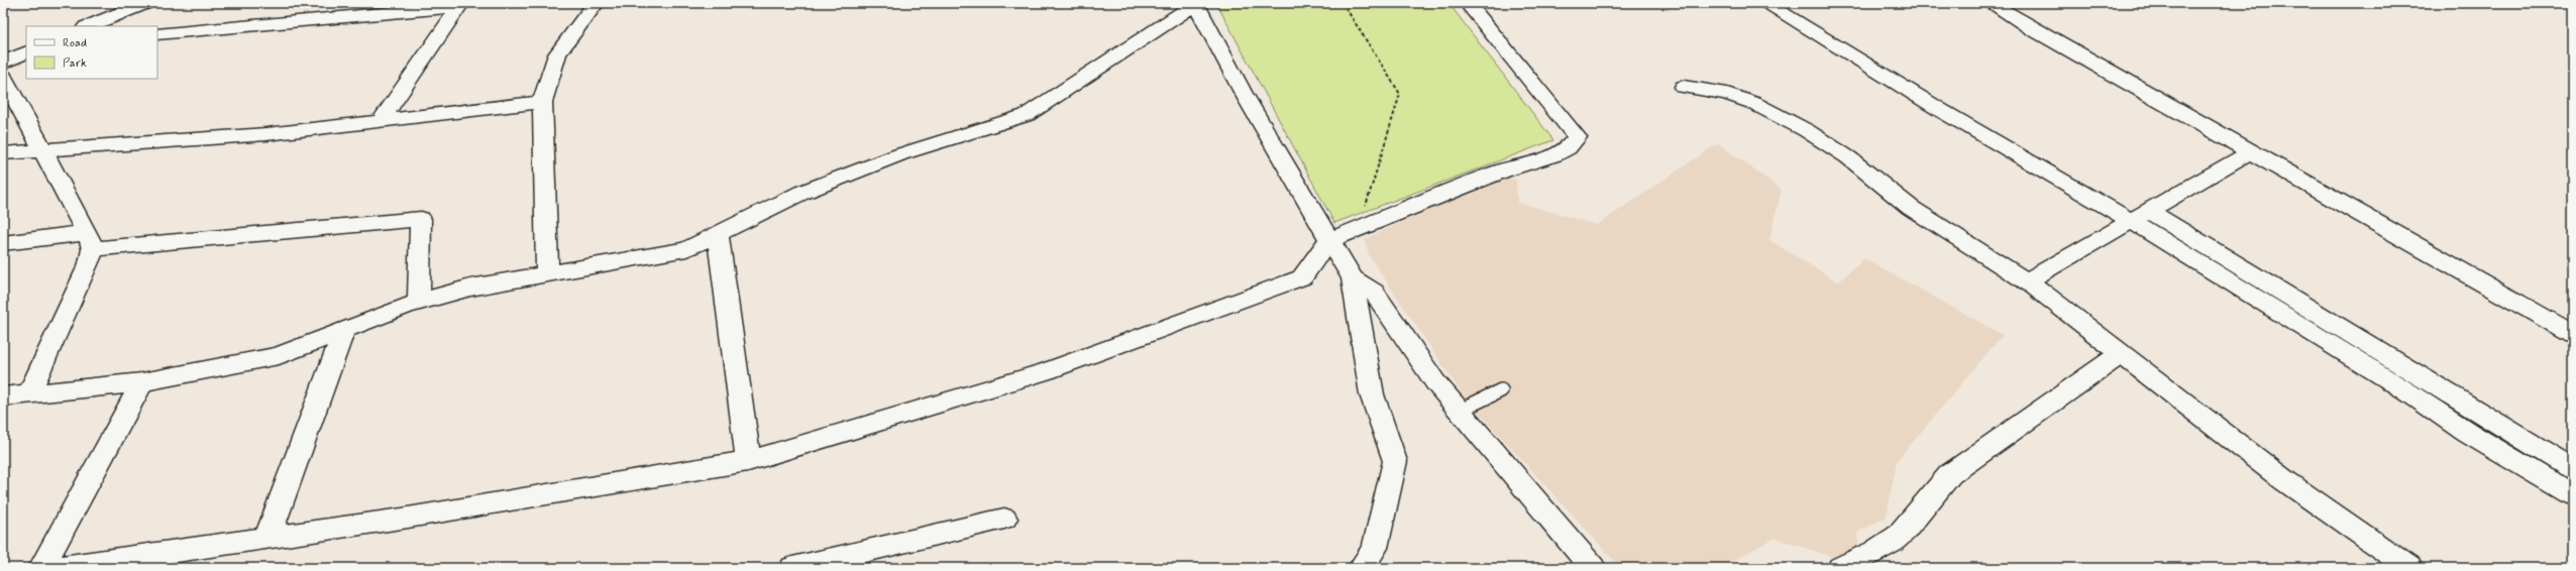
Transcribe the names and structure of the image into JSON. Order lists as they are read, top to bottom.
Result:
{
  "legend": ["Road", "Park"]
}
